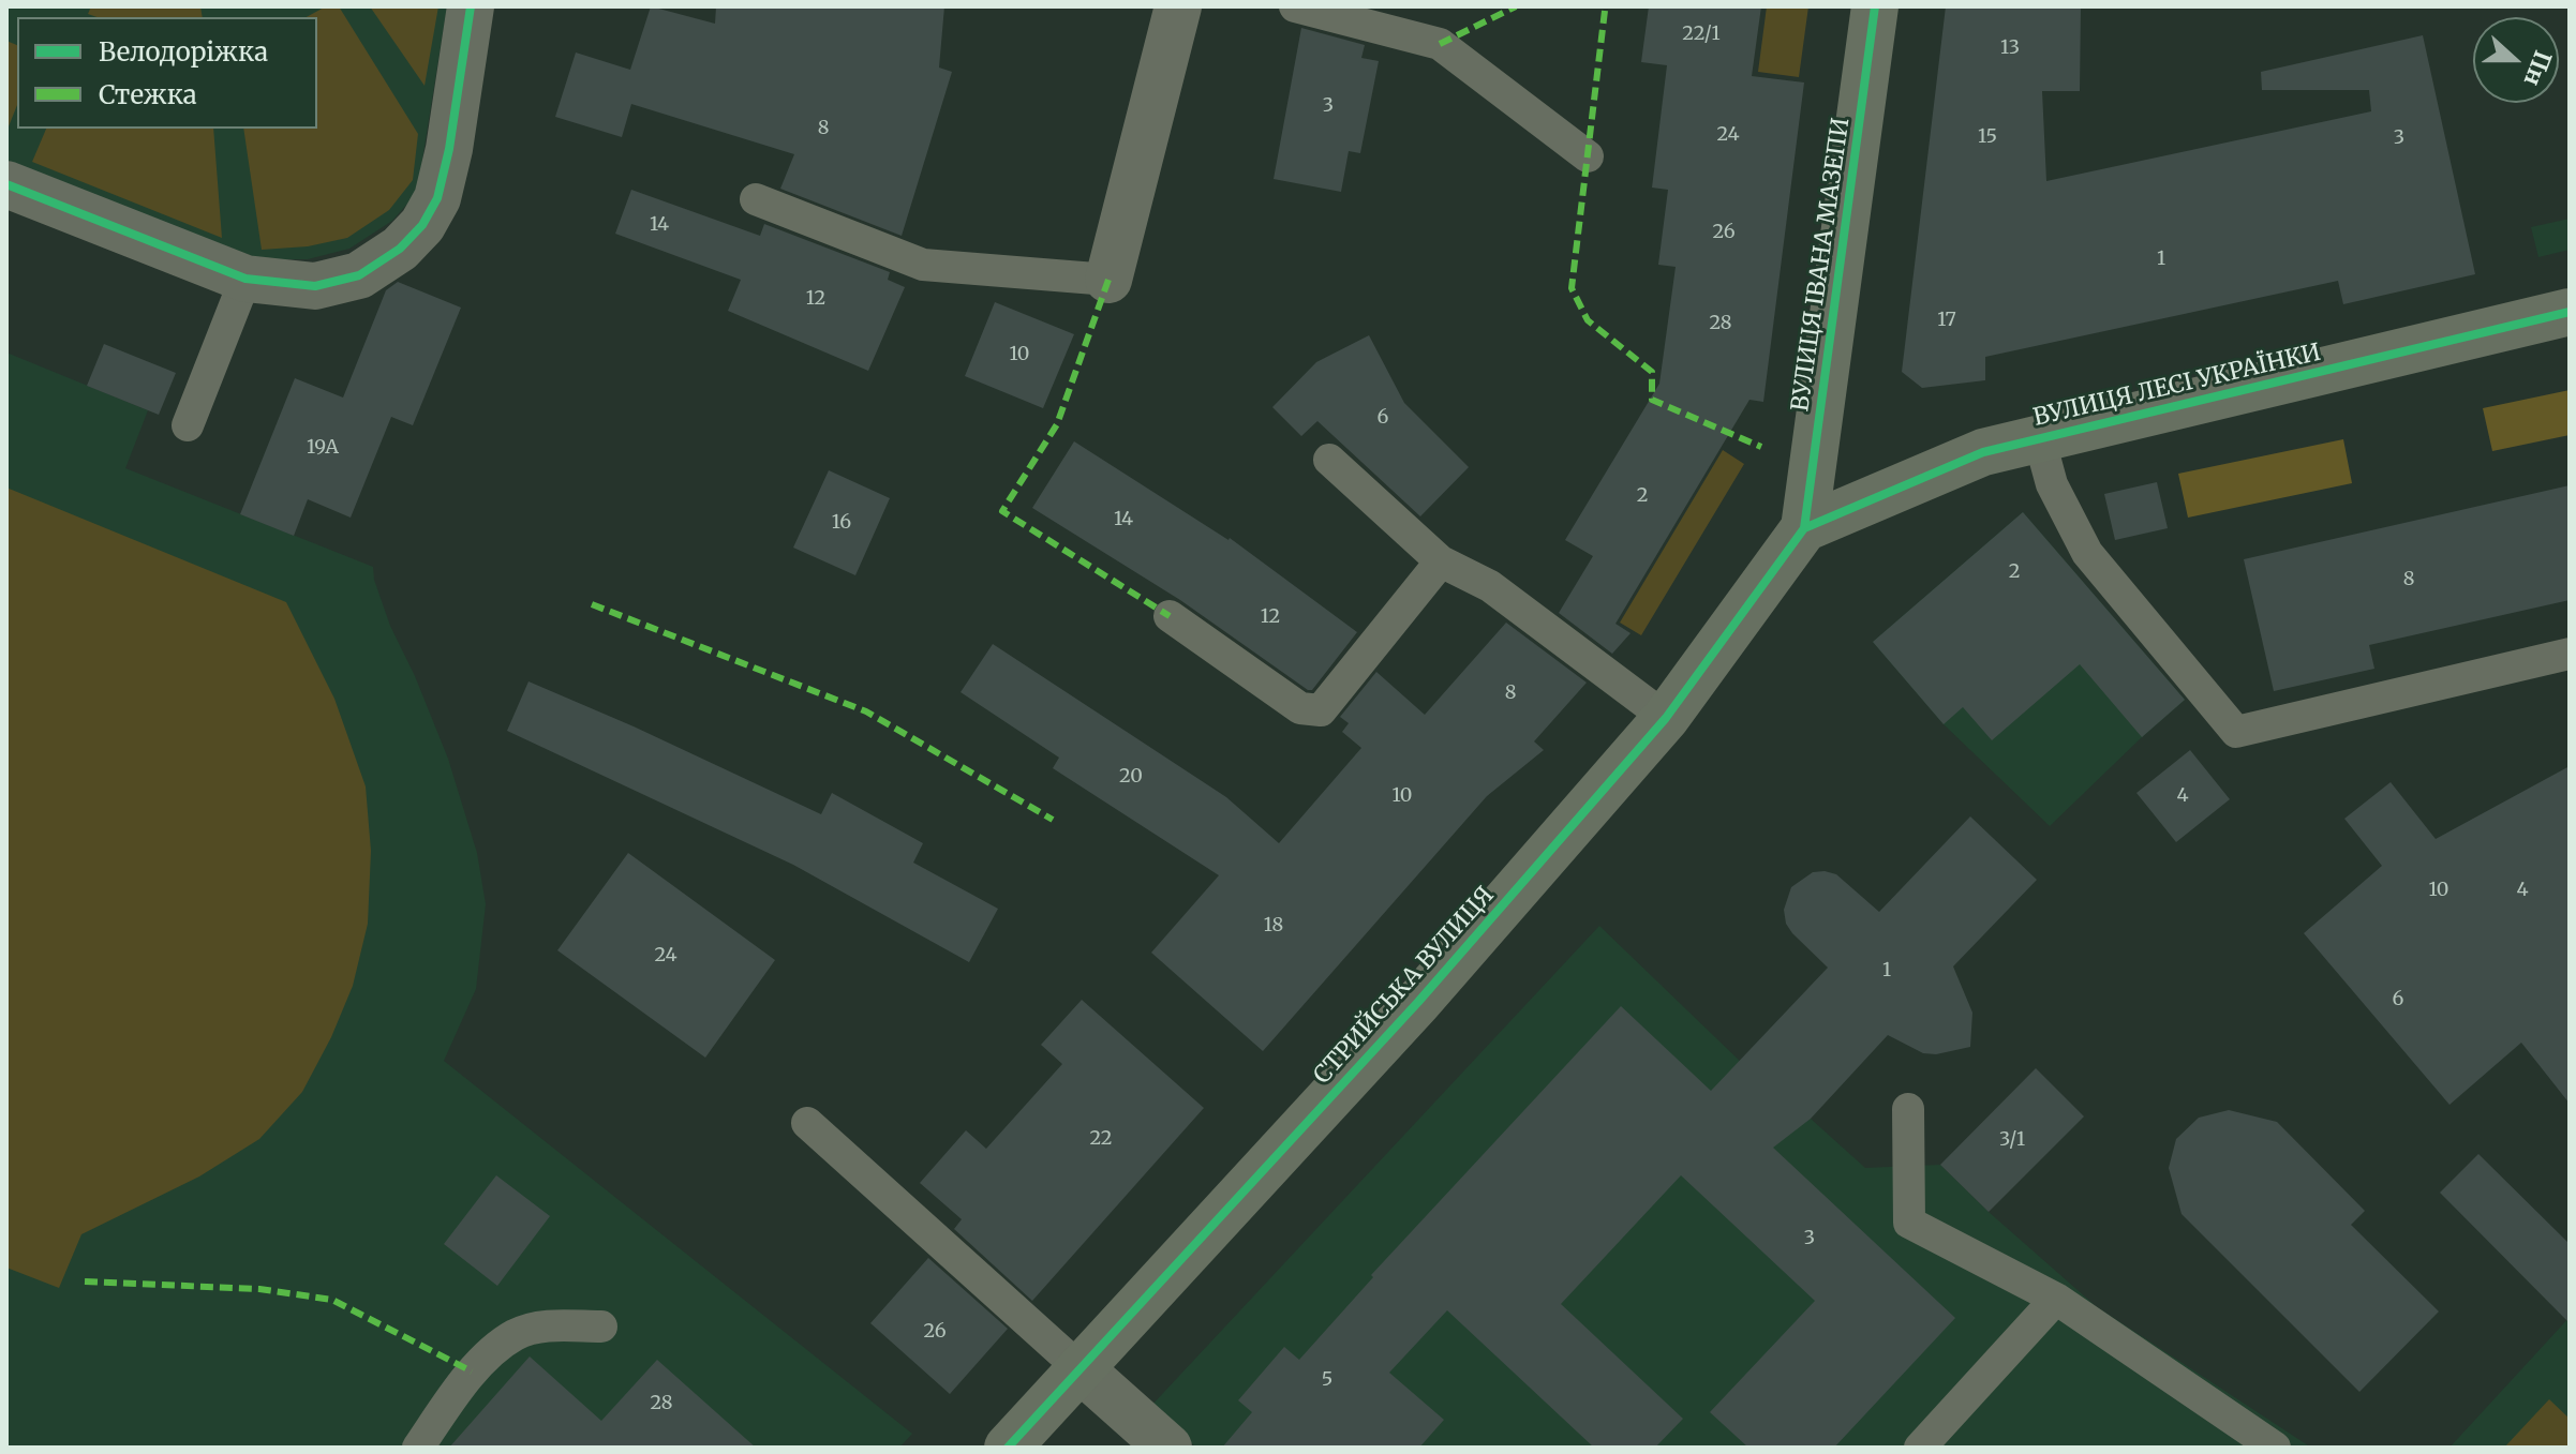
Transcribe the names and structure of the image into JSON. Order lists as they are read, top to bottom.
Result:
{
  "streets": {
    "main road": ["ВУЛИЦЯ ІВАНА МАЗЕПИ", "ВУЛИЦЯ ЛЕСІ УКРАЇНКИ", "СТРИЙСЬКА ВУЛИЦЯ"]
  },
  "crossings": [
    ["ВУЛИЦЯ ІВАНА МАЗЕПИ", "ВУЛИЦЯ ЛЕСІ УКРАЇНКИ"],
    ["ВУЛИЦЯ ІВАНА МАЗЕПИ", "СТРИЙСЬКА ВУЛИЦЯ"],
    ["ВУЛИЦЯ ЛЕСІ УКРАЇНКИ", "СТРИЙСЬКА ВУЛИЦЯ"]
  ],
  "house_numbers": [
    "22/1",
    "13",
    "3",
    "8",
    "24",
    "15",
    "3",
    "14",
    "26",
    "1",
    "12",
    "17",
    "28",
    "10",
    "6",
    "19А",
    "2",
    "14",
    "16",
    "2",
    "8",
    "12",
    "8",
    "20",
    "10",
    "4",
    "10",
    "4",
    "18",
    "24",
    "1",
    "6",
    "22",
    "3/1",
    "3",
    "26",
    "5",
    "28"
  ],
  "legend": ["Велодоріжка", "Стежка"],
  "north": "right"
}
